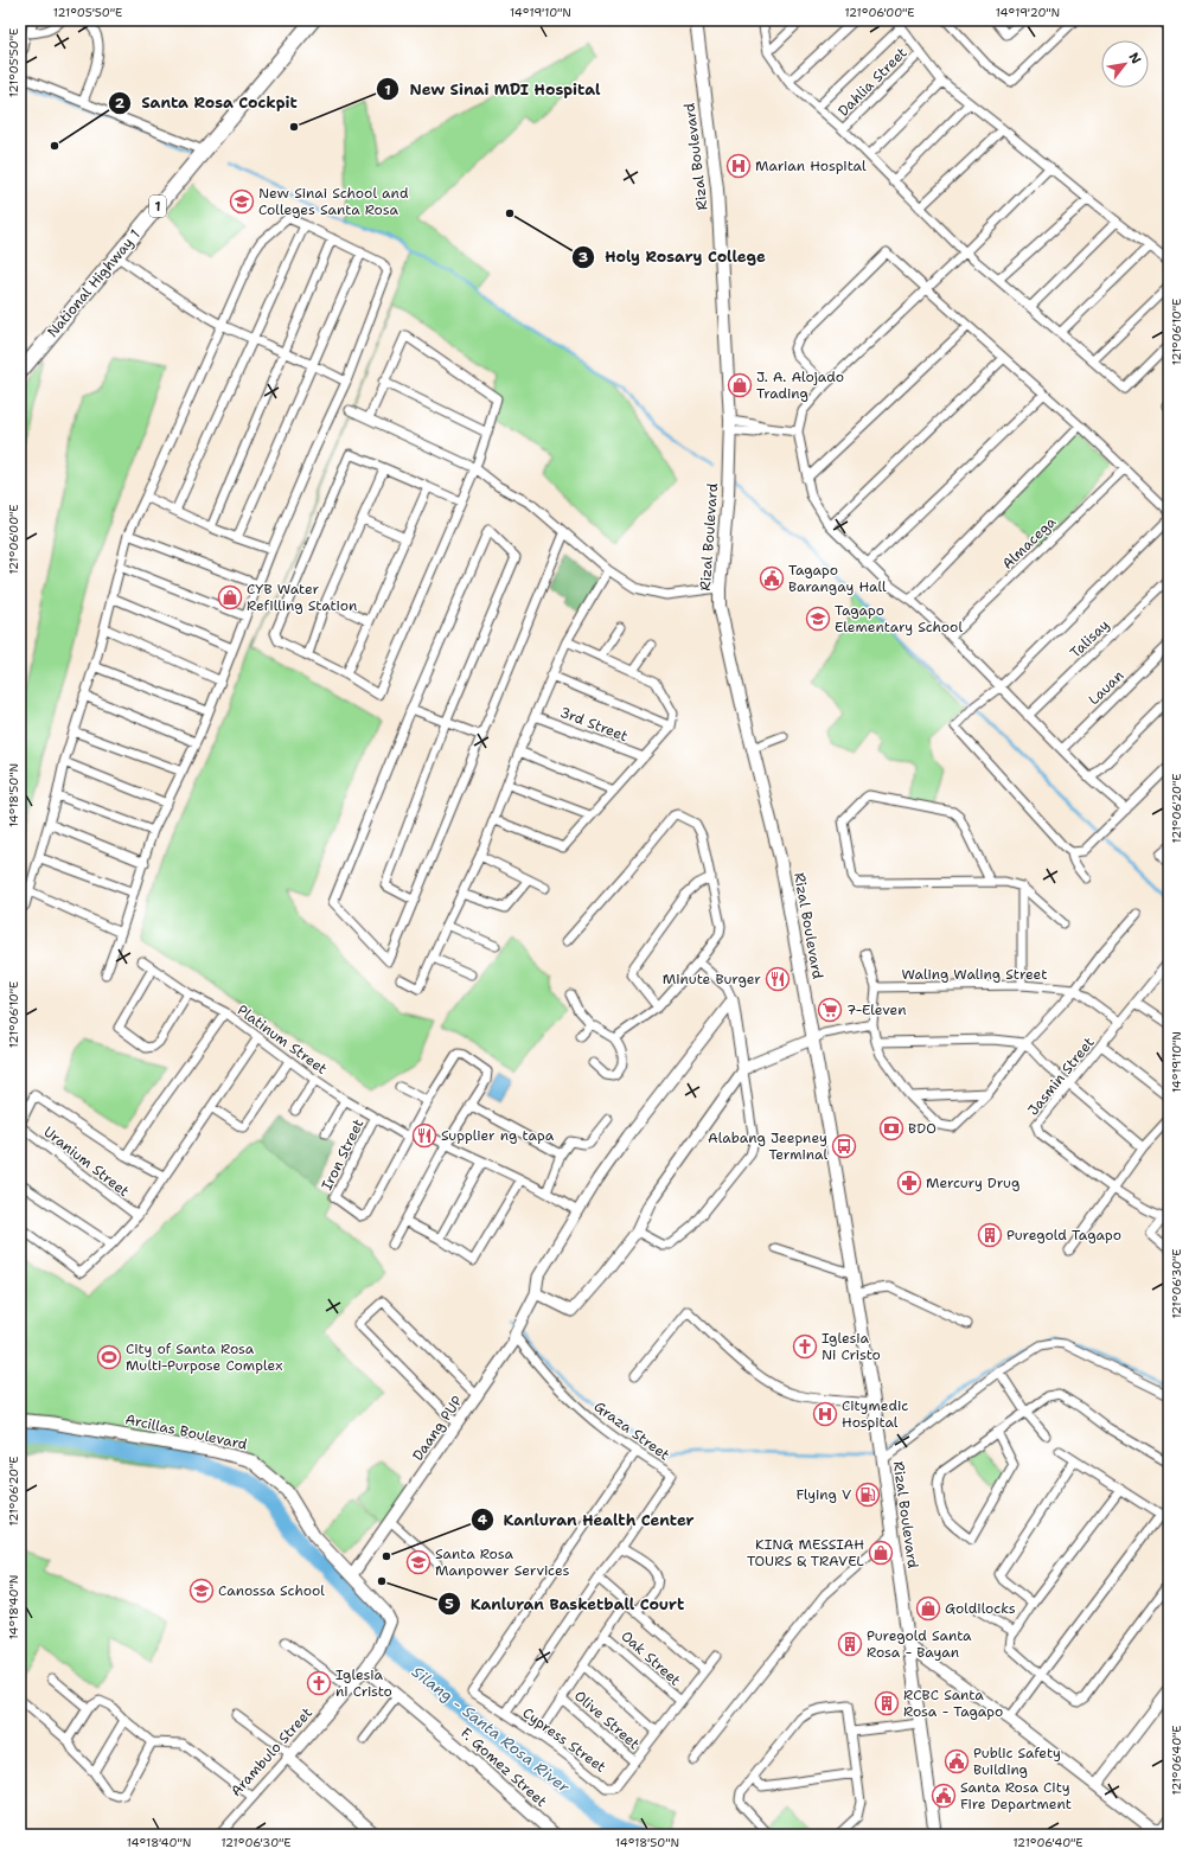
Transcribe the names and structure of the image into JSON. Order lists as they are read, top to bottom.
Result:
{
  "streets": {
    "highway": ["1", "National Highway 1"],
    "main road": [
      "Rizal Boulevard",
      "Arcillas Boulevard",
      "Arambulo Street",
      "F. Gomez Street"
    ],
    "street": [
      "Dahlia Street",
      "Almacega",
      "Talisay",
      "Lauan",
      "3rd Street",
      "Waling Waling Street",
      "Platinum Street",
      "Jasmin Street",
      "Iron Street",
      "Uranium Street",
      "Daang PUP",
      "Graza Street",
      "Oak Street",
      "Olive Street",
      "Cypress Street"
    ]
  },
  "crossings": [
    ["Platinum Street", "Iron Street"],
    ["Daang PUP", "Graza Street"],
    ["Daang PUP", "Arcillas Boulevard"],
    ["Graza Street", "Cypress Street"],
    ["Arcillas Boulevard", "Arambulo Street"],
    ["Arcillas Boulevard", "F. Gomez Street"],
    ["Oak Street", "Cypress Street"],
    ["Olive Street", "Cypress Street"],
    ["Arambulo Street", "F. Gomez Street"]
  ],
  "water": ["Silang - Santa Rosa River"],
  "places": {
    "other": [
      "New Sinai MDI Hospital",
      "Santa Rosa Cockpit",
      "Holy Rosary College",
      "Kanluran Health Center",
      "Kanluran Basketball Court"
    ],
    "hospital": ["Marian Hospital", "Citymedic Hospital"],
    "school or university": [
      "New Sinai School and Colleges Santa Rosa",
      "Tagapo Elementary School",
      "Santa Rosa Manpower Services",
      "Canossa School"
    ],
    "shop": [
      "J. A. Alojado Trading",
      "CYB Water Refilling Station",
      "KING MESSIAH TOURS & TRAVEL",
      "Goldilocks"
    ],
    "public building": ["Tagapo Barangay Hall", "Public Safety Building", "Santa Rosa City Fire Department"],
    "restaurant": ["Minute Burger", "Supplier ng tapa"],
    "supermarket": ["7-Eleven"],
    "bank": ["BDO"],
    "bus stop": ["Alabang Jeepney Terminal"],
    "pharmacy": ["Mercury Drug"],
    "building": ["Puregold Tagapo", "Puregold Santa Rosa - Bayan", "RCBC Santa Rosa - Tagapo"],
    "church": ["Iglesia Ni Cristo", "Iglesia ni Cristo"],
    "sports": ["City of Santa Rosa Multi-Purpose Complex"],
    "fuel station": ["Flying V"]
  },
  "north": "top right",
  "coordinates": [
    "121°05'50\"E",
    "14°19'10\"N",
    "121°06'00\"E",
    "14°19'20\"N",
    "121°06'10\"E",
    "14°18'50\"N",
    "121°06'20\"E",
    "121°06'30\"E",
    "14°18'40\"N",
    "121°06'40\"E"
  ]
}
